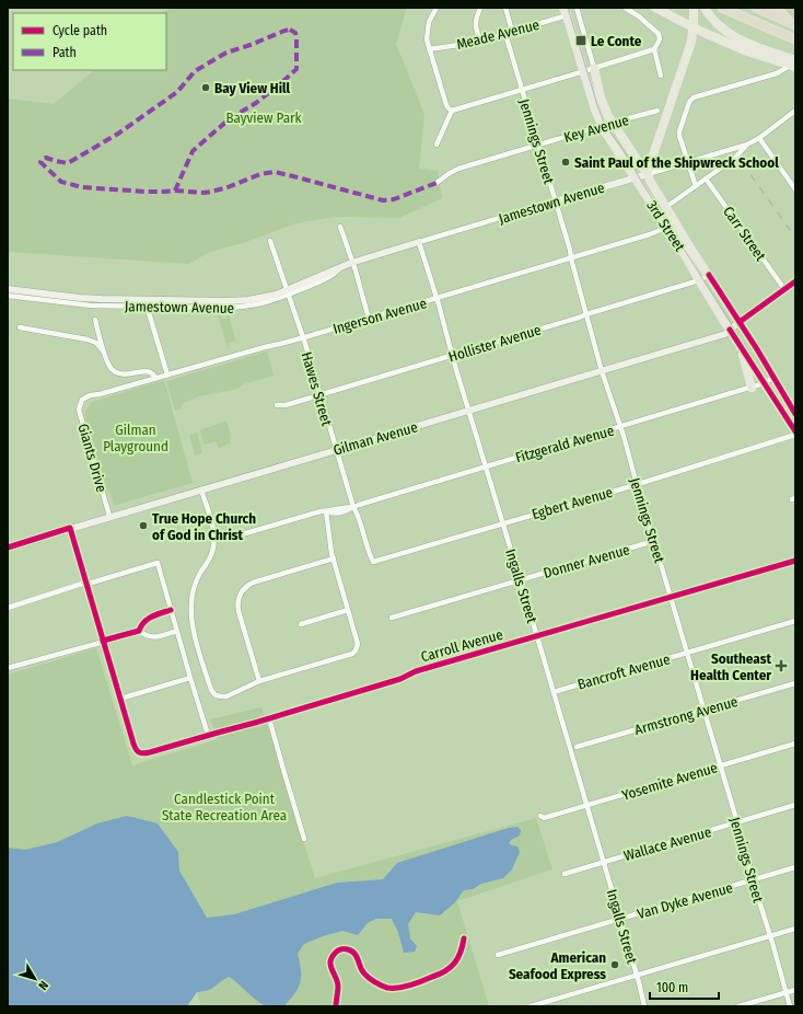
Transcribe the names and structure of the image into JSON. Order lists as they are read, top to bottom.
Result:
{
  "streets": {
    "main road": ["3rd Street"],
    "street": [
      "Meade Avenue",
      "Key Avenue",
      "Jennings Street",
      "Jamestown Avenue",
      "Carr Street",
      "Ingerson Avenue",
      "Hollister Avenue",
      "Hawes Street",
      "Gilman Avenue",
      "Fitzgerald Avenue",
      "Giants Drive",
      "Egbert Avenue",
      "Donner Avenue",
      "Ingalls Street",
      "Carroll Avenue",
      "Bancroft Avenue",
      "Armstrong Avenue",
      "Yosemite Avenue",
      "Wallace Avenue",
      "Van Dyke Avenue"
    ]
  },
  "crossings": [
    ["Meade Avenue", "Jennings Street"],
    ["Meade Avenue", "3rd Street"],
    ["Key Avenue", "Jennings Street"],
    ["Key Avenue", "3rd Street"],
    ["Jennings Street", "Jamestown Avenue"],
    ["Jennings Street", "Ingerson Avenue"],
    ["Jennings Street", "Hollister Avenue"],
    ["Jennings Street", "Gilman Avenue"],
    ["Jennings Street", "Fitzgerald Avenue"],
    ["Jennings Street", "Egbert Avenue"],
    ["Jennings Street", "Donner Avenue"],
    ["Jennings Street", "Carroll Avenue"],
    ["Jennings Street", "Bancroft Avenue"],
    ["Jennings Street", "Armstrong Avenue"],
    ["Jennings Street", "Yosemite Avenue"],
    ["Jennings Street", "Wallace Avenue"],
    ["Jennings Street", "Van Dyke Avenue"],
    ["Jamestown Avenue", "3rd Street"],
    ["Jamestown Avenue", "Hawes Street"],
    ["Jamestown Avenue", "Ingalls Street"],
    ["3rd Street", "Ingerson Avenue"],
    ["3rd Street", "Hollister Avenue"],
    ["3rd Street", "Gilman Avenue"],
    ["3rd Street", "Fitzgerald Avenue"],
    ["Carr Street", "Gilman Avenue"],
    ["Ingerson Avenue", "Hawes Street"],
    ["Ingerson Avenue", "Giants Drive"],
    ["Ingerson Avenue", "Ingalls Street"],
    ["Hollister Avenue", "Hawes Street"],
    ["Hollister Avenue", "Ingalls Street"],
    ["Hawes Street", "Gilman Avenue"],
    ["Hawes Street", "Fitzgerald Avenue"],
    ["Hawes Street", "Egbert Avenue"],
    ["Gilman Avenue", "Giants Drive"],
    ["Gilman Avenue", "Ingalls Street"],
    ["Fitzgerald Avenue", "Ingalls Street"],
    ["Egbert Avenue", "Ingalls Street"],
    ["Donner Avenue", "Ingalls Street"],
    ["Ingalls Street", "Carroll Avenue"],
    ["Ingalls Street", "Bancroft Avenue"],
    ["Ingalls Street", "Yosemite Avenue"],
    ["Ingalls Street", "Wallace Avenue"],
    ["Ingalls Street", "Van Dyke Avenue"]
  ],
  "parks": ["Bayview Park", "Gilman Playground", "Candlestick Point State Recreation Area"],
  "places": {
    "transit": ["Le Conte"],
    "other": [
      "Bay View Hill",
      "Saint Paul of the Shipwreck School",
      "True Hope Church of God in Christ",
      "American Seafood Express"
    ],
    "health": ["Southeast Health Center"]
  },
  "legend": ["Cycle path", "Path"],
  "scale_bar": "100 m",
  "north": "bottom right"
}
